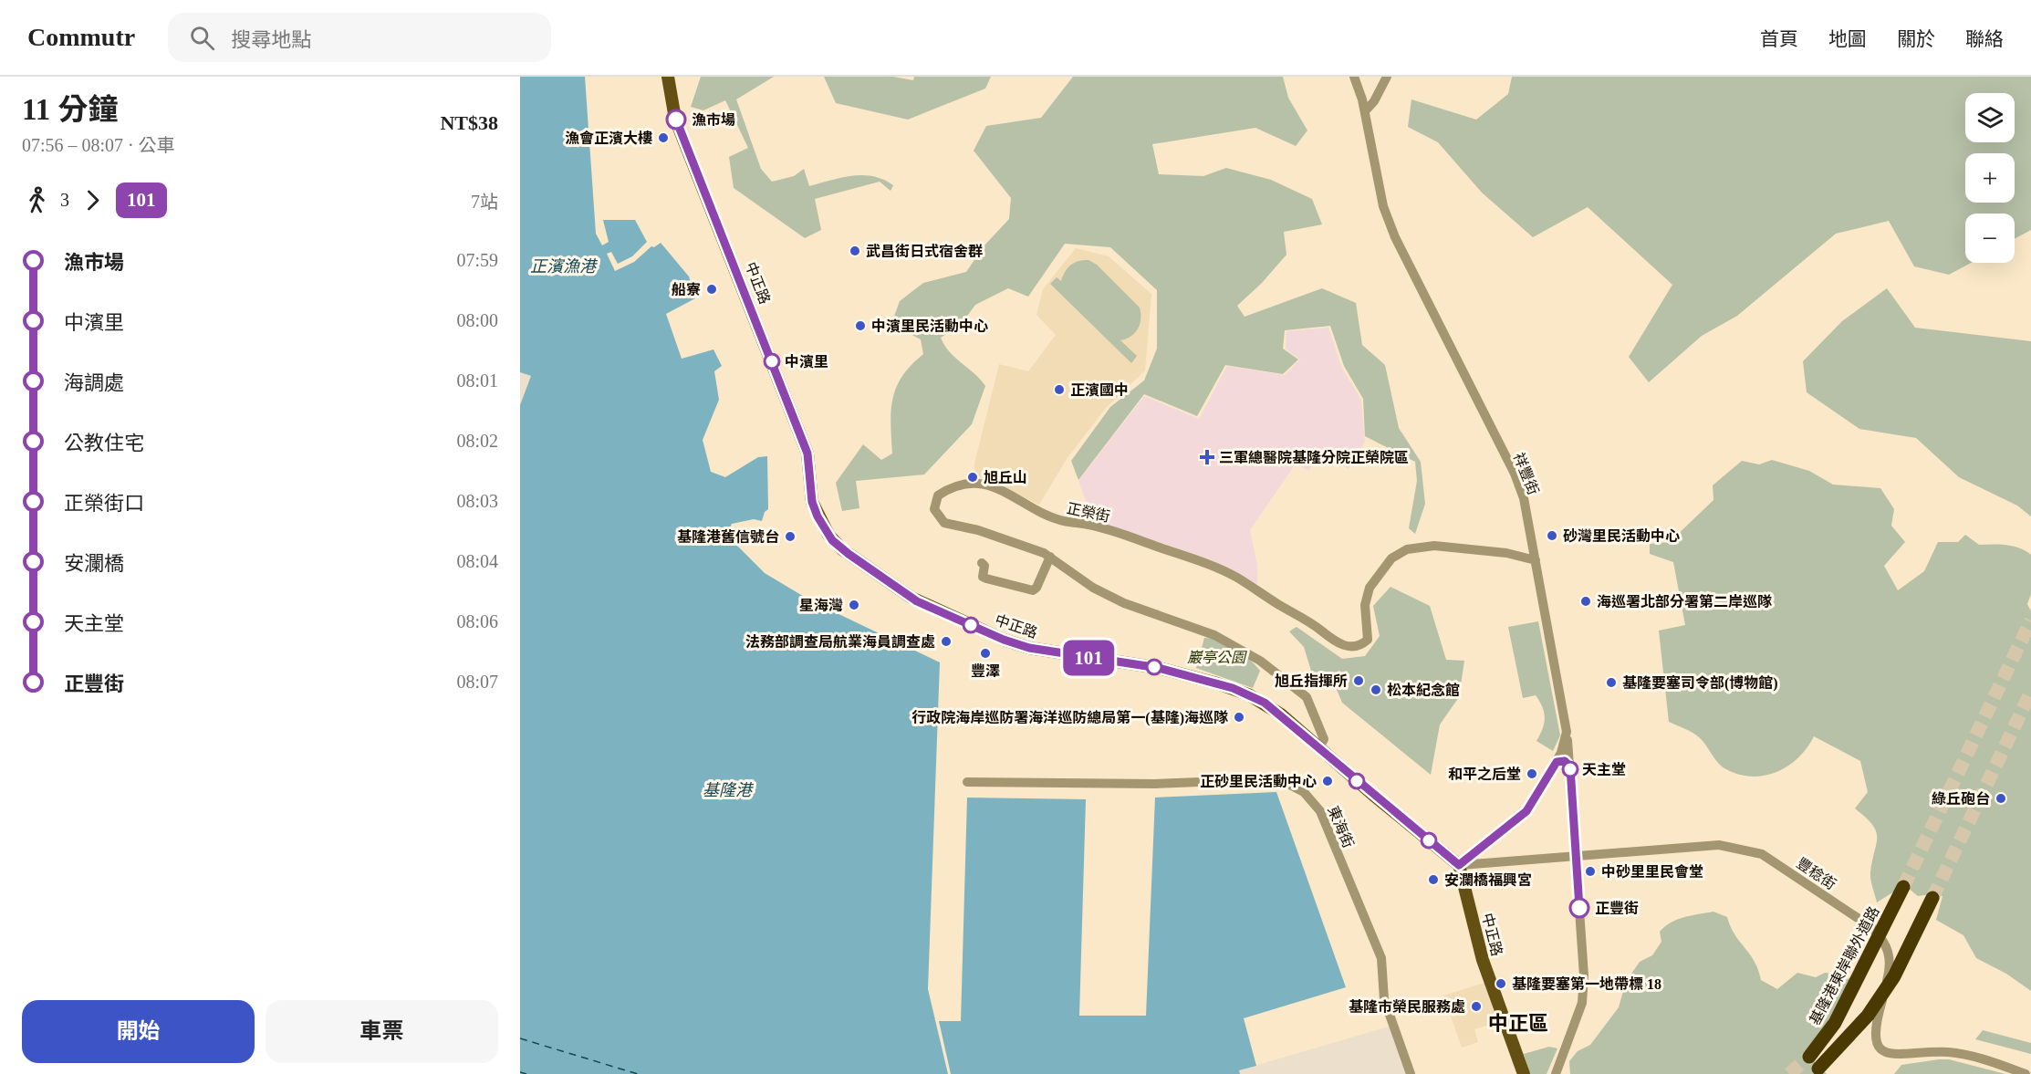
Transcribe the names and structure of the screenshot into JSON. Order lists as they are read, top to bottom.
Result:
{
  "streets": {
    "highway": ["基隆港東岸聯外道路"],
    "main road": ["中正路"],
    "street": [
      "祥豐街",
      "正榮街",
      "東海街",
      "豐稔街"
    ]
  },
  "crossings": [
    ["中正路", "祥豐街"],
    ["中正路", "正榮街"],
    ["中正路", "豐稔街"],
    ["祥豐街", "正榮街"],
    ["祥豐街", "豐稔街"]
  ],
  "districts": ["中正區"],
  "water": ["正濱漁港", "基隆港"],
  "parks": ["巖亭公園"],
  "places": {
    "other": [
      "漁市場",
      "漁會正濱大樓",
      "武昌街日式宿舍群",
      "船寮",
      "中濱里民活動中心",
      "中濱里",
      "正濱國中",
      "旭丘山",
      "砂灣里民活動中心",
      "基隆港舊信號台",
      "海巡署北部分署第二岸巡隊",
      "星海灣",
      "法務部調查局航業海員調查處",
      "豐澤",
      "旭丘指揮所",
      "基隆要塞司令部(博物館)",
      "松本紀念館",
      "行政院海岸巡防署海洋巡防總局第一(基隆)海巡隊",
      "天主堂",
      "和平之后堂",
      "正砂里民活動中心",
      "綠丘砲台",
      "中砂里里民會堂",
      "安瀾橋福興宮",
      "正豐街",
      "基隆要塞第一地帶標 18",
      "基隆市榮民服務處"
    ],
    "health": ["三軍總醫院基隆分院正榮院區"]
  },
  "lines": ["bus line 101"],
  "page": {
    "header": "Commutr",
    "search": "搜尋地點",
    "nav": [
      "首頁",
      "地圖",
      "關於",
      "聯絡"
    ],
    "heading": ["11 分鐘", "07:56 – 08:07 · 公車", "NT$38"],
    "on_map": "101",
    "map_buttons": ["+", "−"],
    "legs": ["3", "101", "7站"],
    "list": [
      {
        "name": "漁市場",
        "value": "07:59"
      },
      {
        "name": "中濱里",
        "value": "08:00"
      },
      {
        "name": "海調處",
        "value": "08:01"
      },
      {
        "name": "公教住宅",
        "value": "08:02"
      },
      {
        "name": "正榮街口",
        "value": "08:03"
      },
      {
        "name": "安瀾橋",
        "value": "08:04"
      },
      {
        "name": "天主堂",
        "value": "08:06"
      },
      {
        "name": "正豐街",
        "value": "08:07"
      }
    ],
    "buttons": ["開始", "車票"]
  }
}
